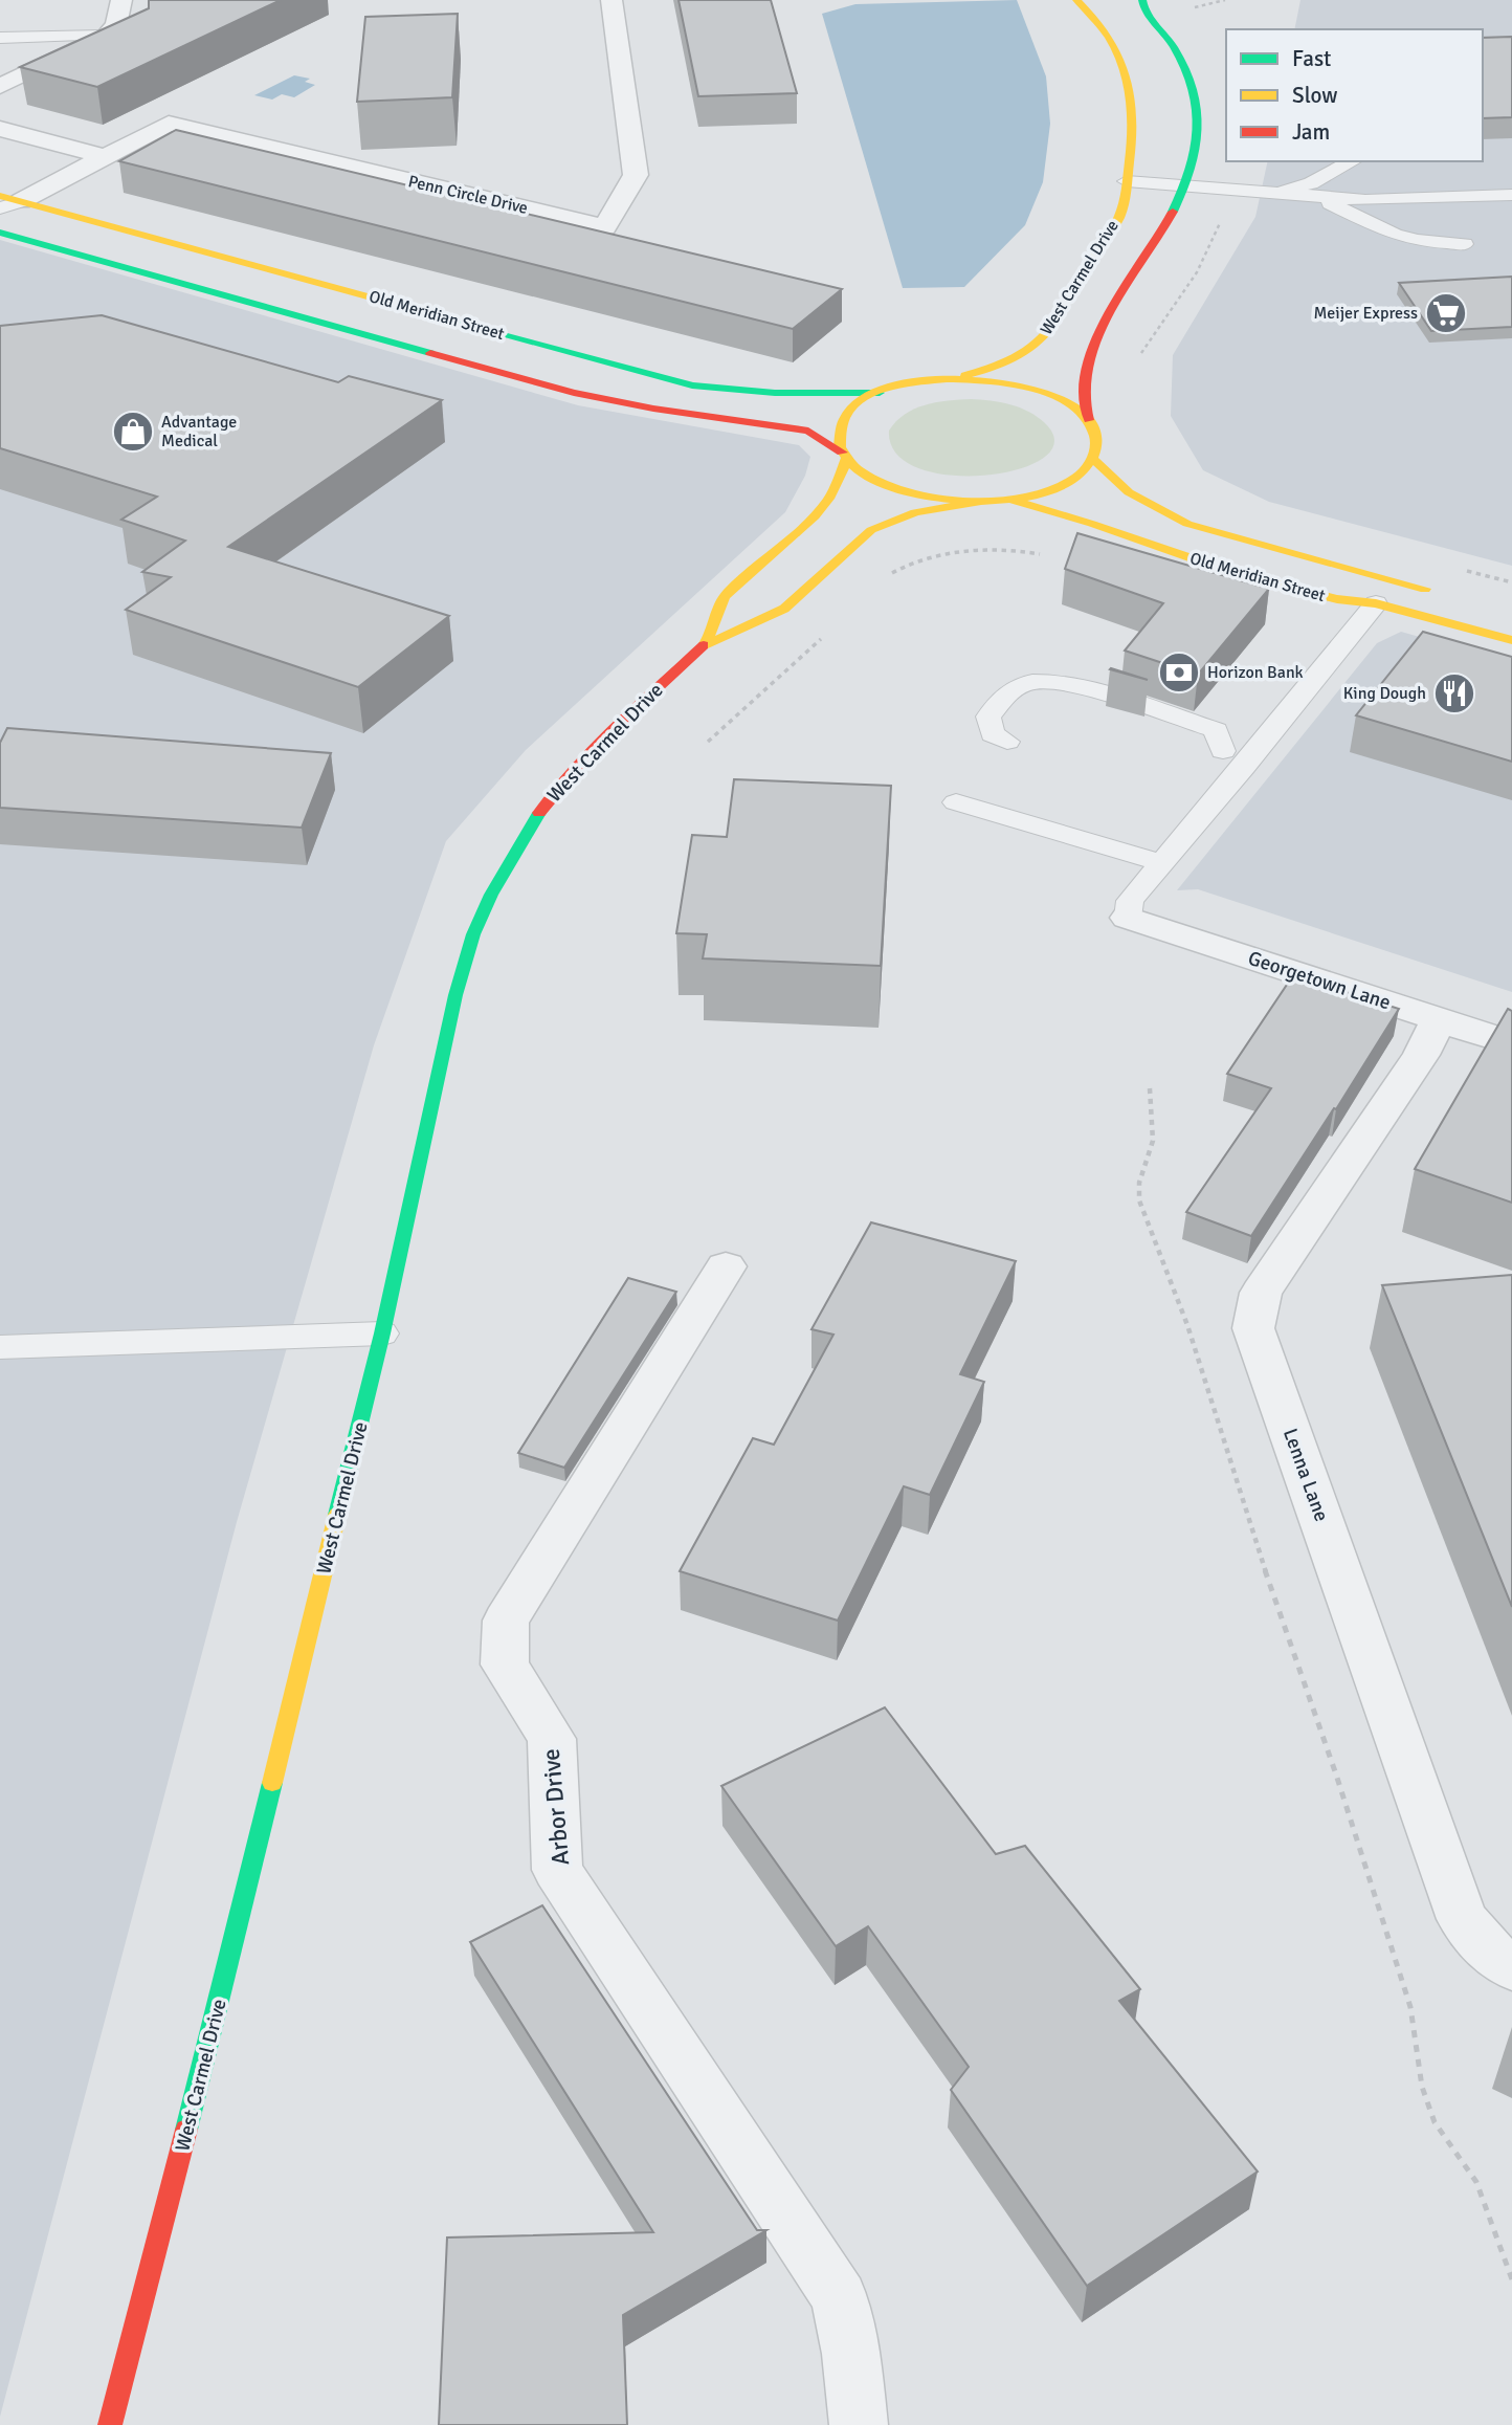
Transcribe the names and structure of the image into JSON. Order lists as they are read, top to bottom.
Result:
{
  "streets": {
    "street": [
      "Penn Circle Drive",
      "West Carmel Drive",
      "Old Meridian Street",
      "Georgetown Lane",
      "Lenna Lane",
      "Arbor Drive"
    ]
  },
  "crossings": [
    ["Penn Circle Drive", "Old Meridian Street"],
    ["West Carmel Drive", "Old Meridian Street"],
    ["Georgetown Lane", "Lenna Lane"]
  ],
  "places": {
    "supermarket": ["Meijer Express"],
    "shop": ["Advantage Medical"],
    "bank": ["Horizon Bank"],
    "restaurant": ["King Dough"]
  },
  "legend": ["Fast", "Slow", "Jam"]
}
